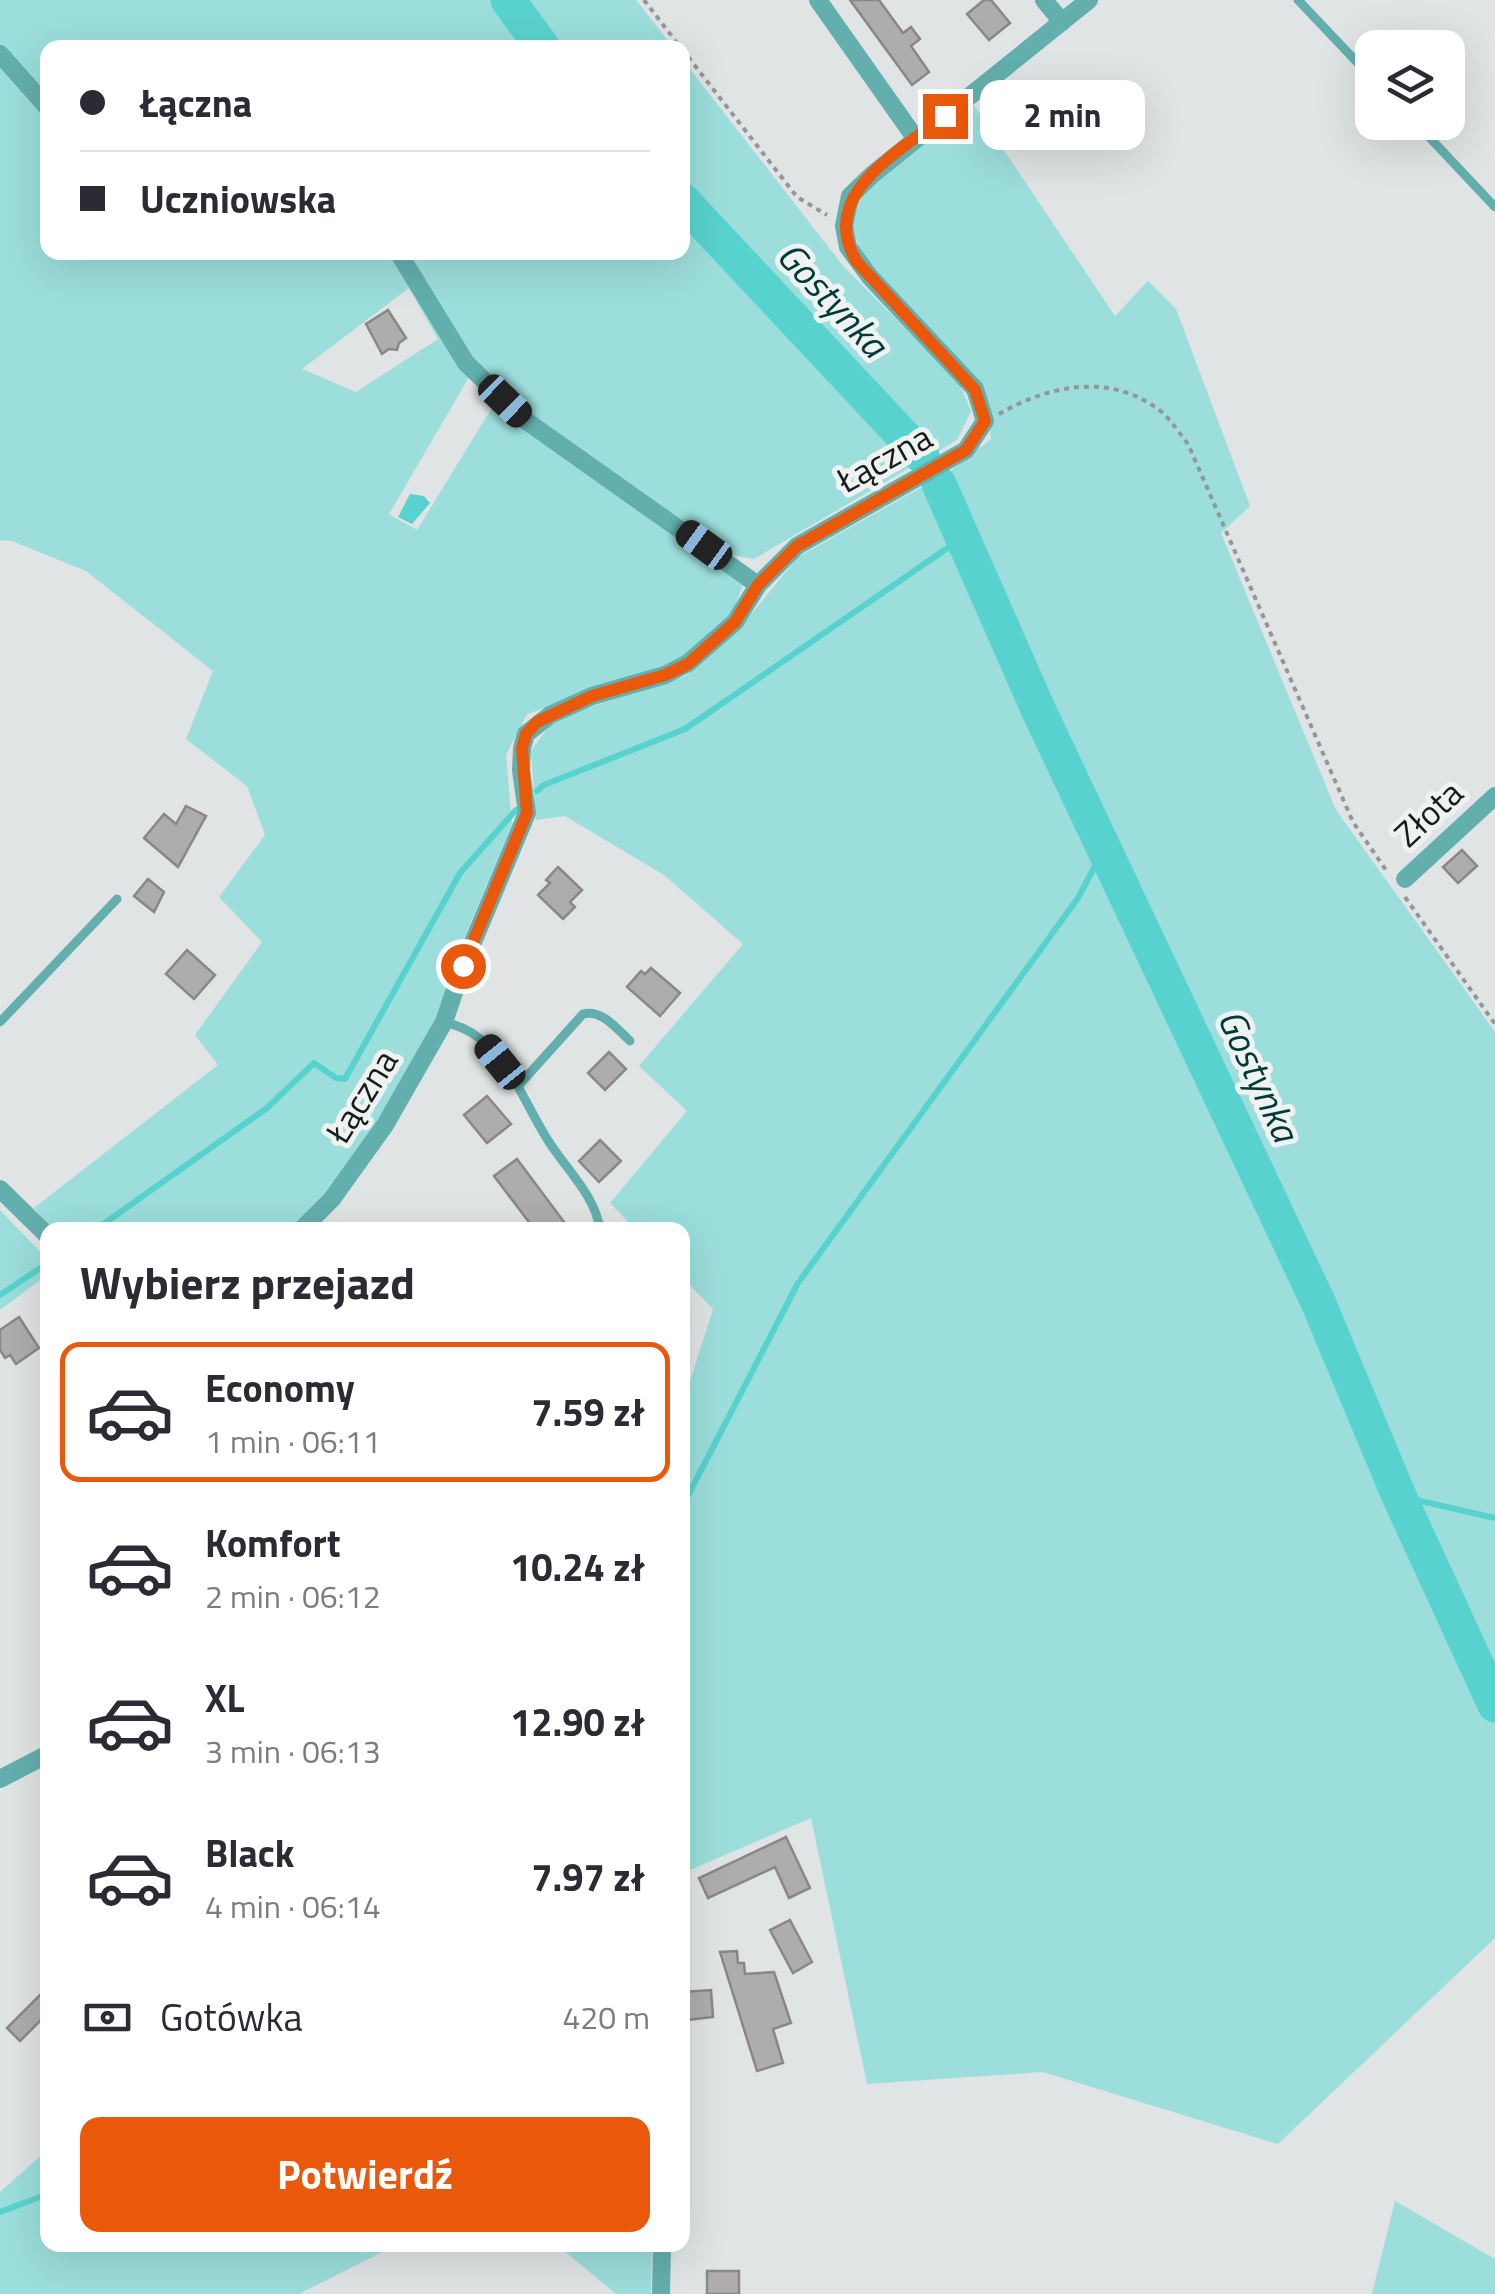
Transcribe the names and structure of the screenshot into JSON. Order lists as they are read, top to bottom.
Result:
{
  "streets": {
    "street": ["Łączna", "Złota"]
  },
  "water": ["Gostynka"],
  "page": {
    "banner": ["Łączna", "Uczniowska"],
    "bubble": "2 min",
    "heading": "Wybierz przejazd",
    "list": [
      {
        "name": "Economy",
        "note": "1 min · 06:11",
        "value": "7.59 zł"
      },
      {
        "name": "Komfort",
        "note": "2 min · 06:12",
        "value": "10.24 zł"
      },
      {
        "name": "XL",
        "note": "3 min · 06:13",
        "value": "12.90 zł"
      },
      {
        "name": "Black",
        "note": "4 min · 06:14",
        "value": "7.97 zł"
      }
    ],
    "pay": ["Gotówka", "420 m"],
    "buttons": "Potwierdź"
  }
}
